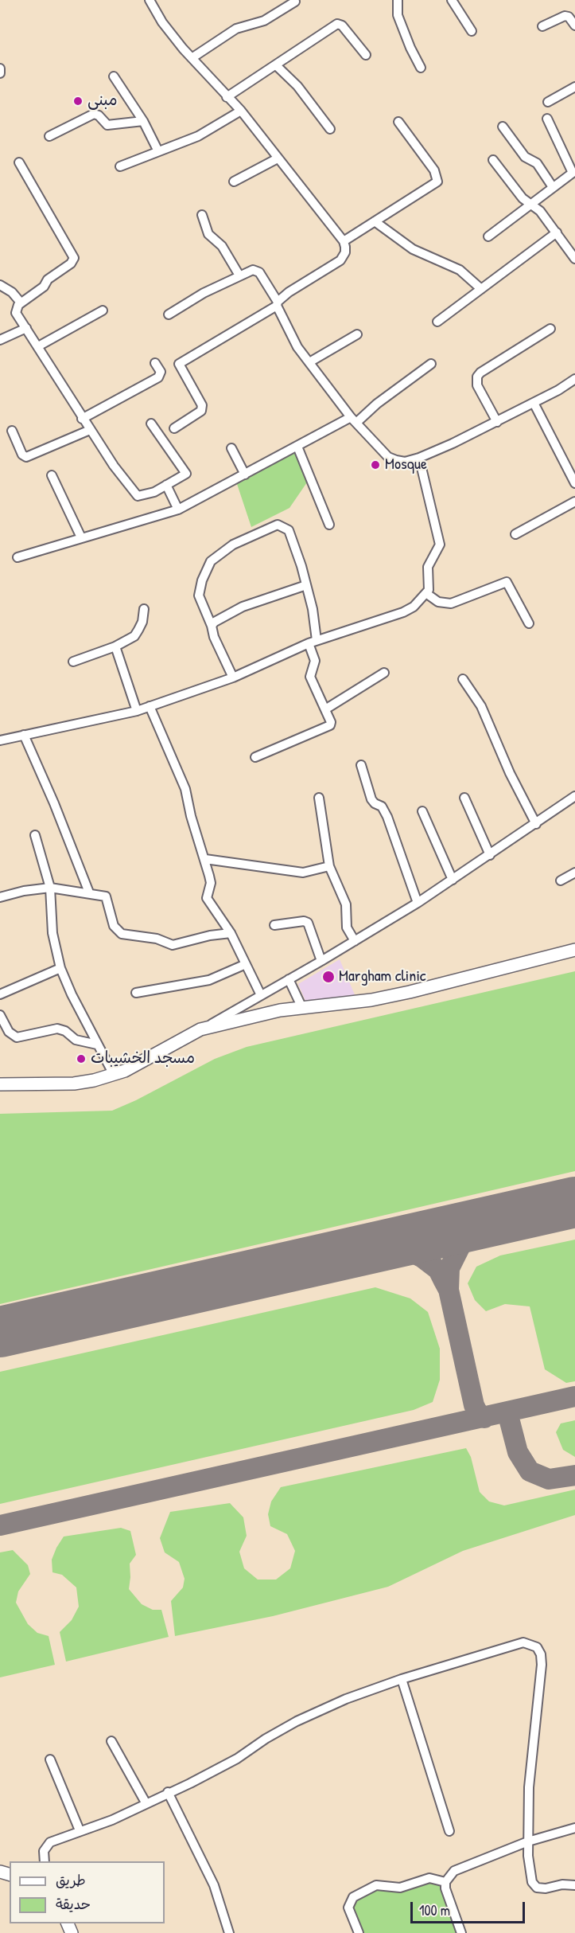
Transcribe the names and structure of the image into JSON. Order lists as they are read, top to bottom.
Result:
{
  "places": [
    "مبنى",
    "Mosque",
    "Margham clinic",
    "مسجد الخشيبات"
  ],
  "legend": ["طريق", "حديقة"],
  "scale_bar": "100 m"
}
